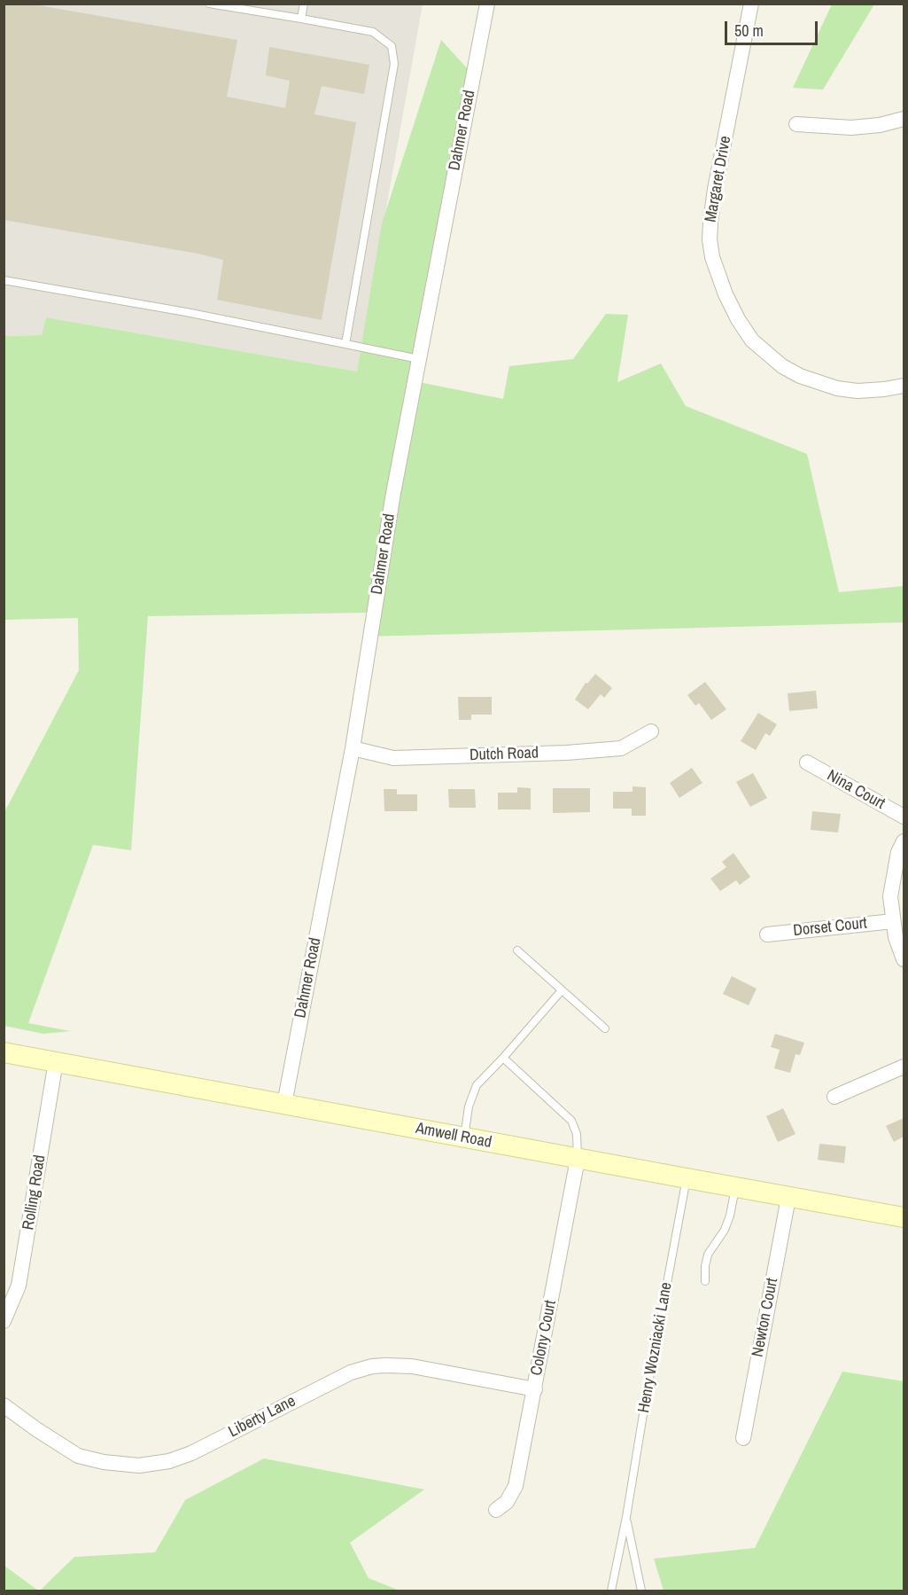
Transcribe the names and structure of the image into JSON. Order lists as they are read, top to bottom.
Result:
{
  "streets": {
    "main road": ["Amwell Road"],
    "street": [
      "Dahmer Road",
      "Margaret Drive",
      "Dutch Road",
      "Nina Court",
      "Dorset Court",
      "Rolling Road",
      "Newton Court",
      "Colony Court",
      "Liberty Lane"
    ],
    "lane": ["Henry Wozniacki Lane"]
  },
  "crossings": [
    ["Dahmer Road", "Dutch Road"],
    ["Dahmer Road", "Amwell Road"],
    ["Amwell Road", "Rolling Road"],
    ["Amwell Road", "Newton Court"],
    ["Amwell Road", "Colony Court"],
    ["Amwell Road", "Henry Wozniacki Lane"],
    ["Colony Court", "Liberty Lane"]
  ],
  "scale_bar": "50 m"
}
